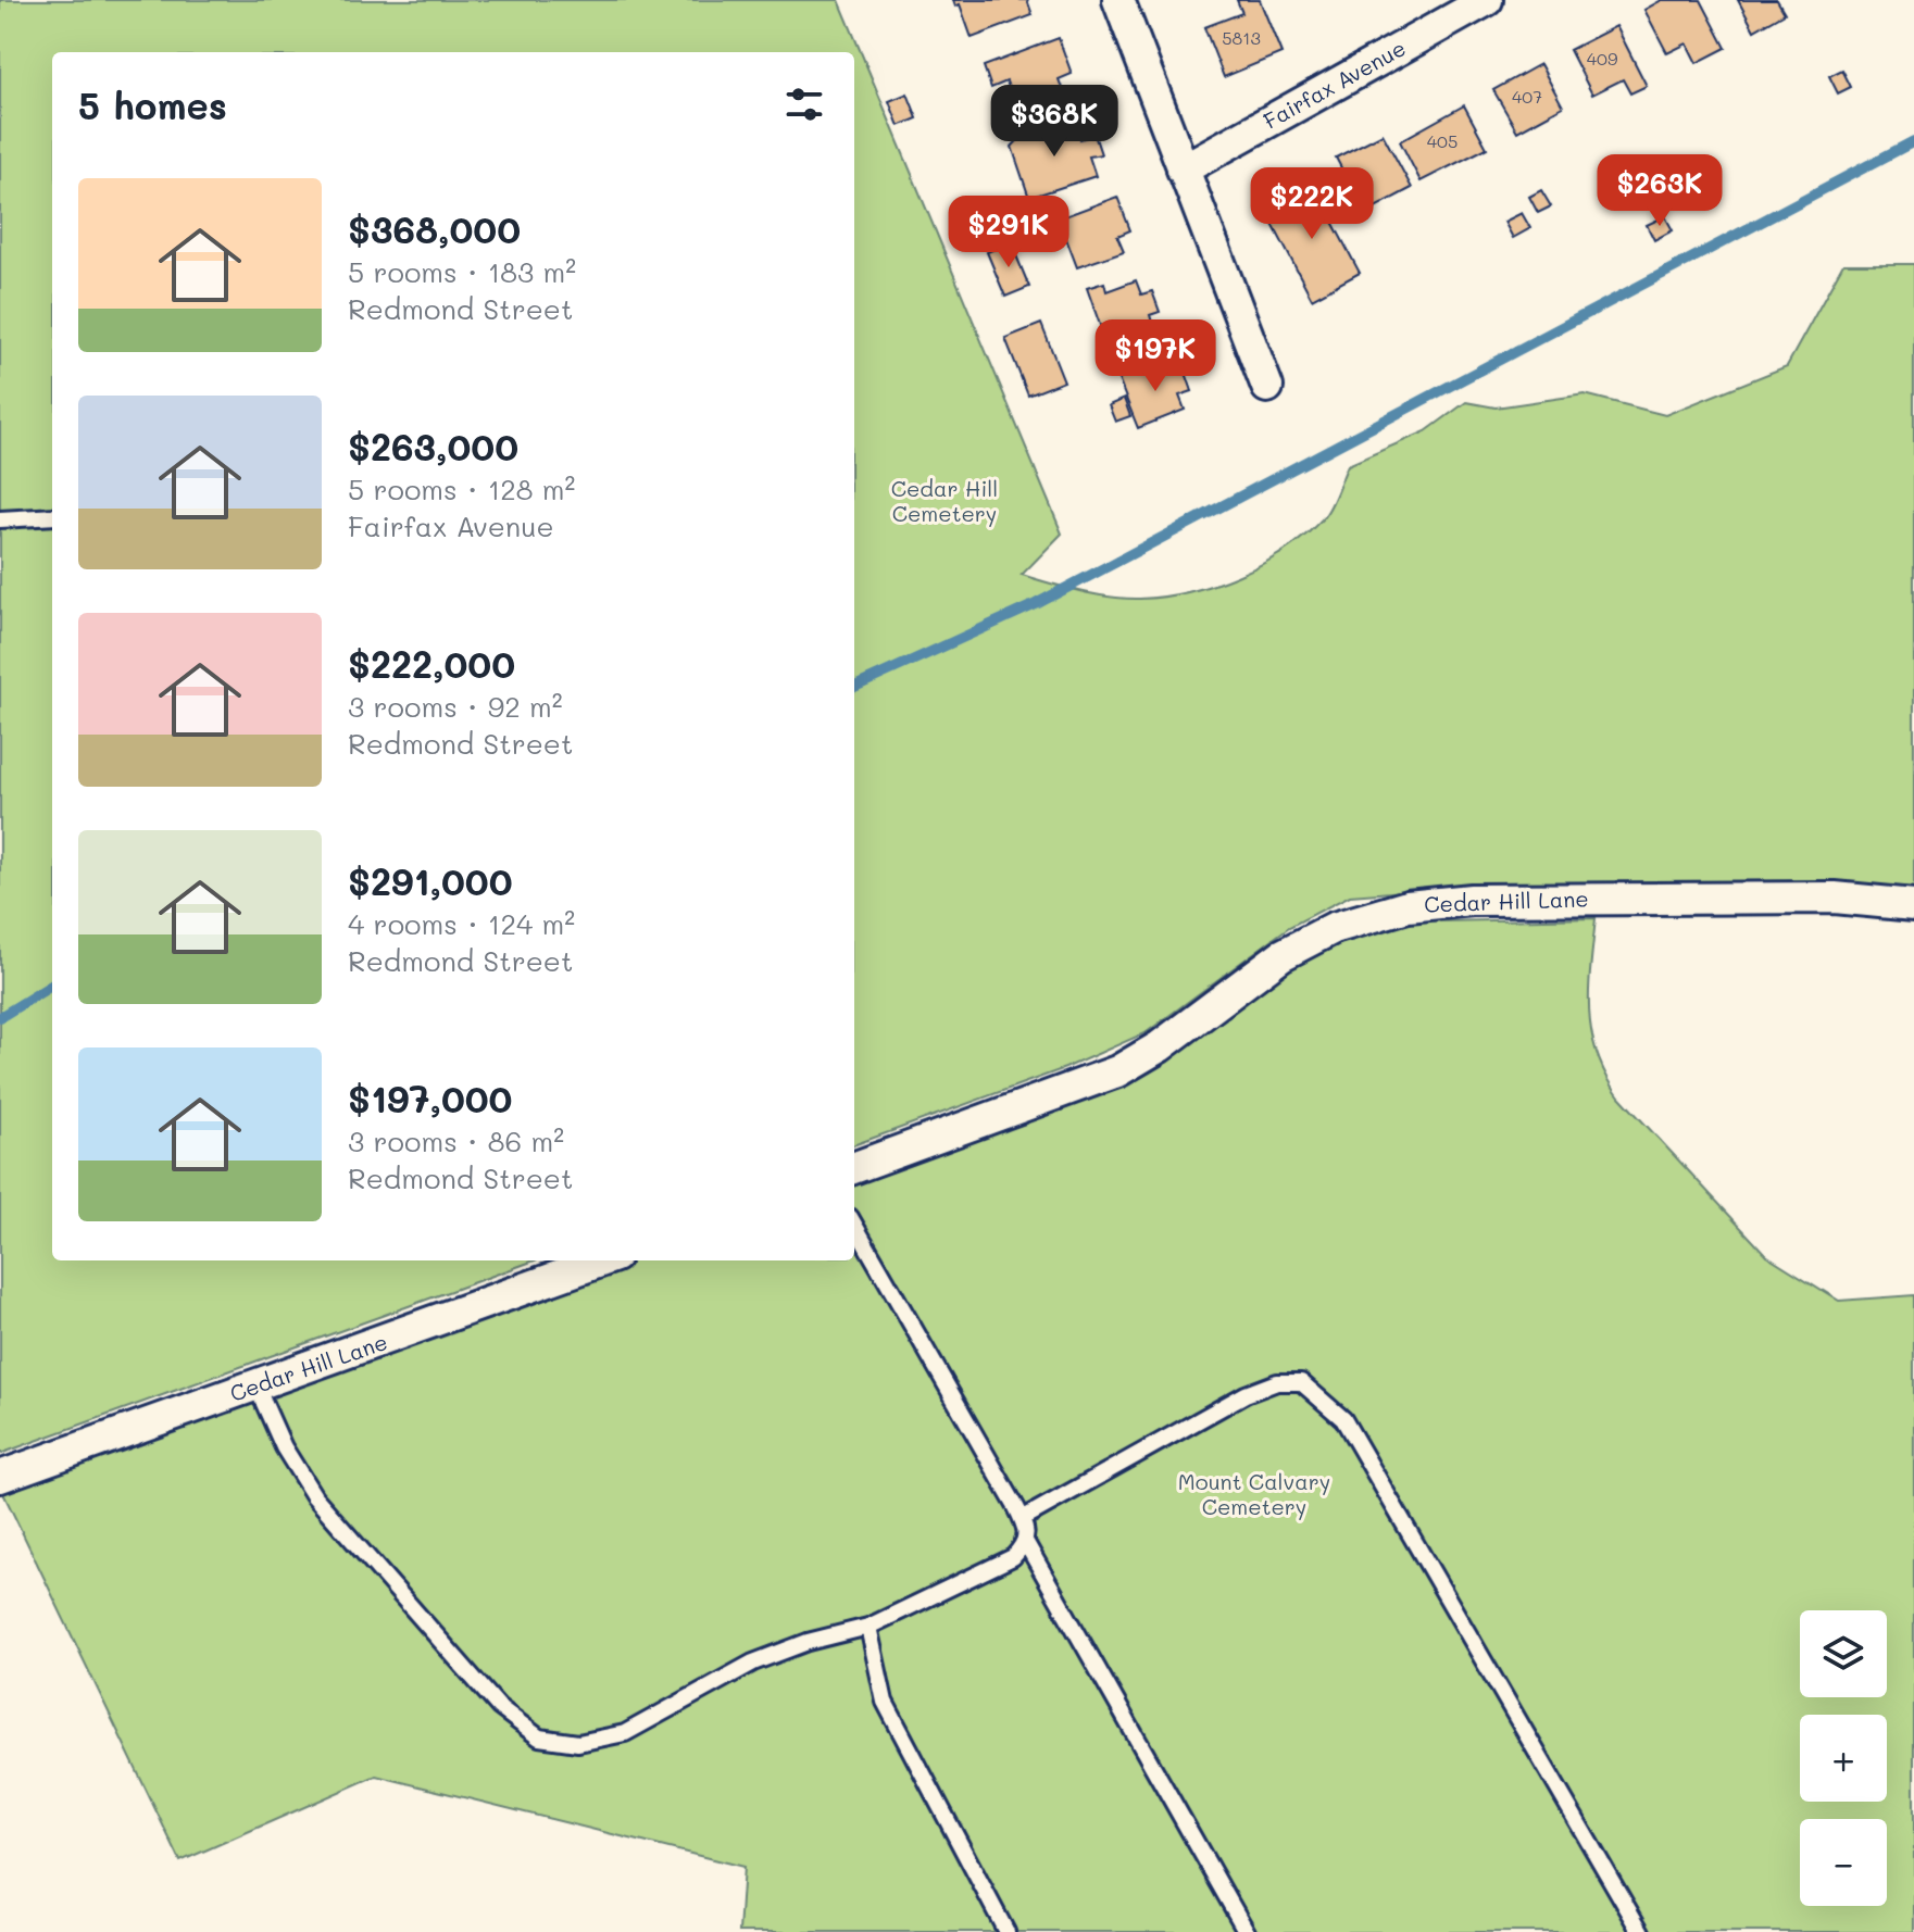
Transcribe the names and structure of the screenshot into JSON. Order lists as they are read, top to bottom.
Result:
{
  "streets": {
    "street": ["Fairfax Avenue", "Cedar Hill Lane"]
  },
  "parks": ["Cedar Hill Cemetery", "Mount Calvary Cemetery"],
  "house_numbers": [
    "5813",
    "409",
    "407",
    "405"
  ],
  "page": {
    "heading": "5 homes",
    "price": [
      "$368K",
      "$263K",
      "$222K",
      "$291K",
      "$197K"
    ],
    "list": [
      {
        "name": "$368,000",
        "note": "5 rooms · 183 m² · Redmond Street"
      },
      {
        "name": "$263,000",
        "note": "5 rooms · 128 m² · Fairfax Avenue"
      },
      {
        "name": "$222,000",
        "note": "3 rooms · 92 m² · Redmond Street"
      },
      {
        "name": "$291,000",
        "note": "4 rooms · 124 m² · Redmond Street"
      },
      {
        "name": "$197,000",
        "note": "3 rooms · 86 m² · Redmond Street"
      }
    ],
    "map_buttons": ["+", "−"]
  }
}
